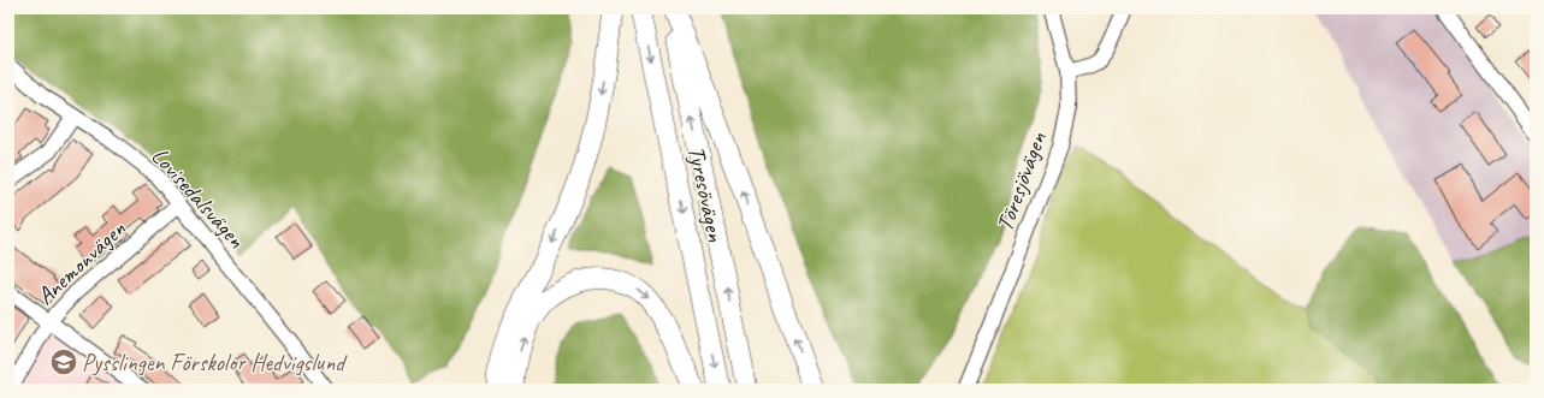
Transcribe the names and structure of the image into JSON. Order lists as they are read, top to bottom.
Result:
{
  "streets": {
    "highway": ["Tyresövägen"],
    "street": ["Töresjövägen", "Lovisedalsvägen", "Anemonvägen"]
  },
  "crossings": [
    ["Lovisedalsvägen", "Anemonvägen"]
  ],
  "places": {
    "school or university": ["Pysslingen Förskolor Hedvigslund"]
  }
}
